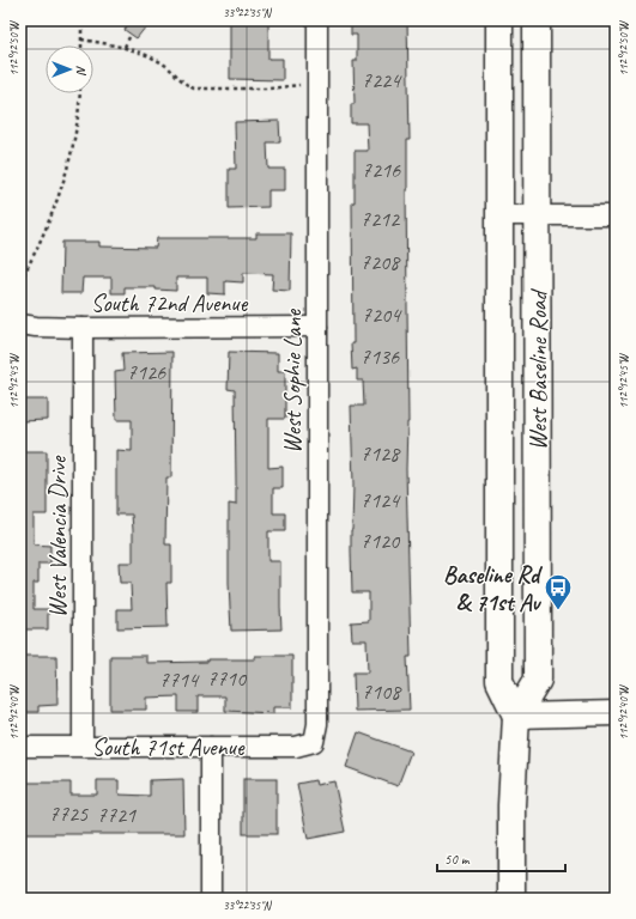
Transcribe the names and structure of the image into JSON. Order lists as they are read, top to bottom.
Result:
{
  "streets": {
    "main road": ["West Baseline Road"],
    "street": [
      "South 72nd Avenue",
      "West Sophie Lane",
      "West Valencia Drive",
      "South 71st Avenue"
    ]
  },
  "crossings": [
    ["South 72nd Avenue", "West Sophie Lane"],
    ["South 72nd Avenue", "West Valencia Drive"],
    ["West Sophie Lane", "South 71st Avenue"],
    ["West Valencia Drive", "South 71st Avenue"]
  ],
  "places": {
    "bus stop": ["Baseline Rd & 71st Av"]
  },
  "house_numbers": [
    "7224",
    "7216",
    "7212",
    "7208",
    "7204",
    "7136",
    "7126",
    "7128",
    "7124",
    "7120",
    "7710",
    "7714",
    "7108",
    "7725",
    "7721"
  ],
  "scale_bar": "50 m",
  "north": "right",
  "coordinates": [
    "33°22'35\"N",
    "112°12'50\"W",
    "112°12'45\"W",
    "112°12'40\"W"
  ]
}
